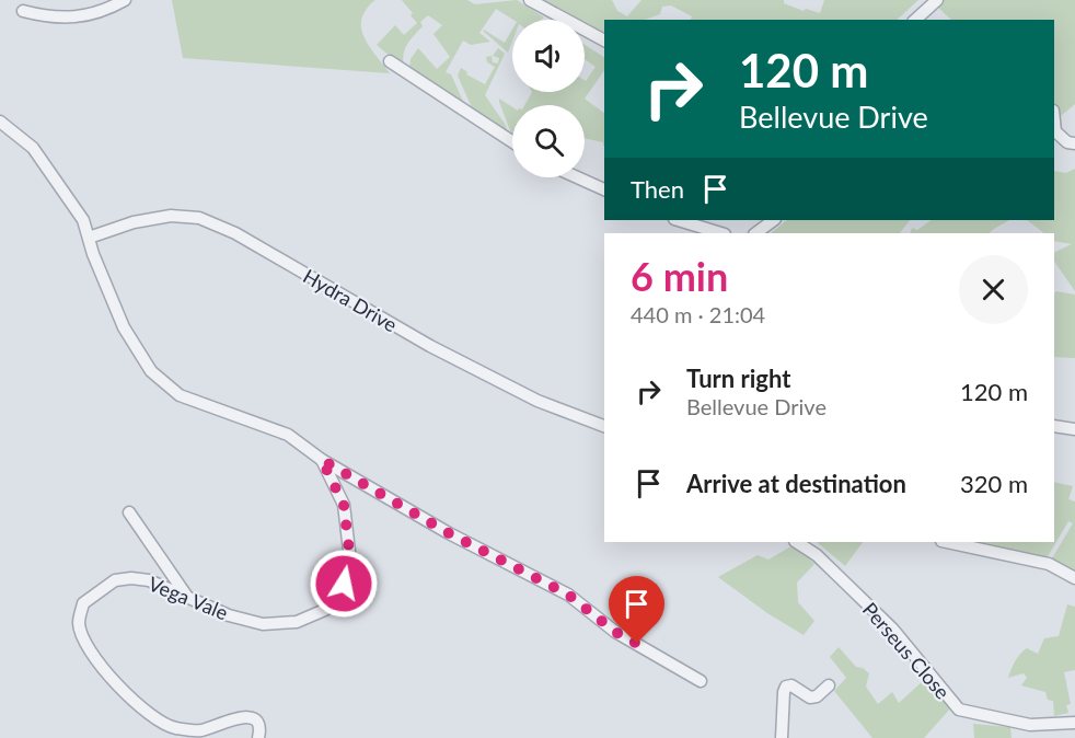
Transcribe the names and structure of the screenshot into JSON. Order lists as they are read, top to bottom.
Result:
{
  "streets": {
    "street": ["Hydra Drive", "Vega Vale", "Perseus Close"]
  },
  "page": {
    "turn": ["120 m", "Bellevue Drive"],
    "then": "Then",
    "heading": ["6 min", "440 m · 21:04"],
    "list": [
      {
        "name": "Turn right",
        "note": "Bellevue Drive",
        "value": "120 m"
      },
      {
        "name": "Arrive at destination",
        "value": "320 m"
      }
    ]
  }
}
